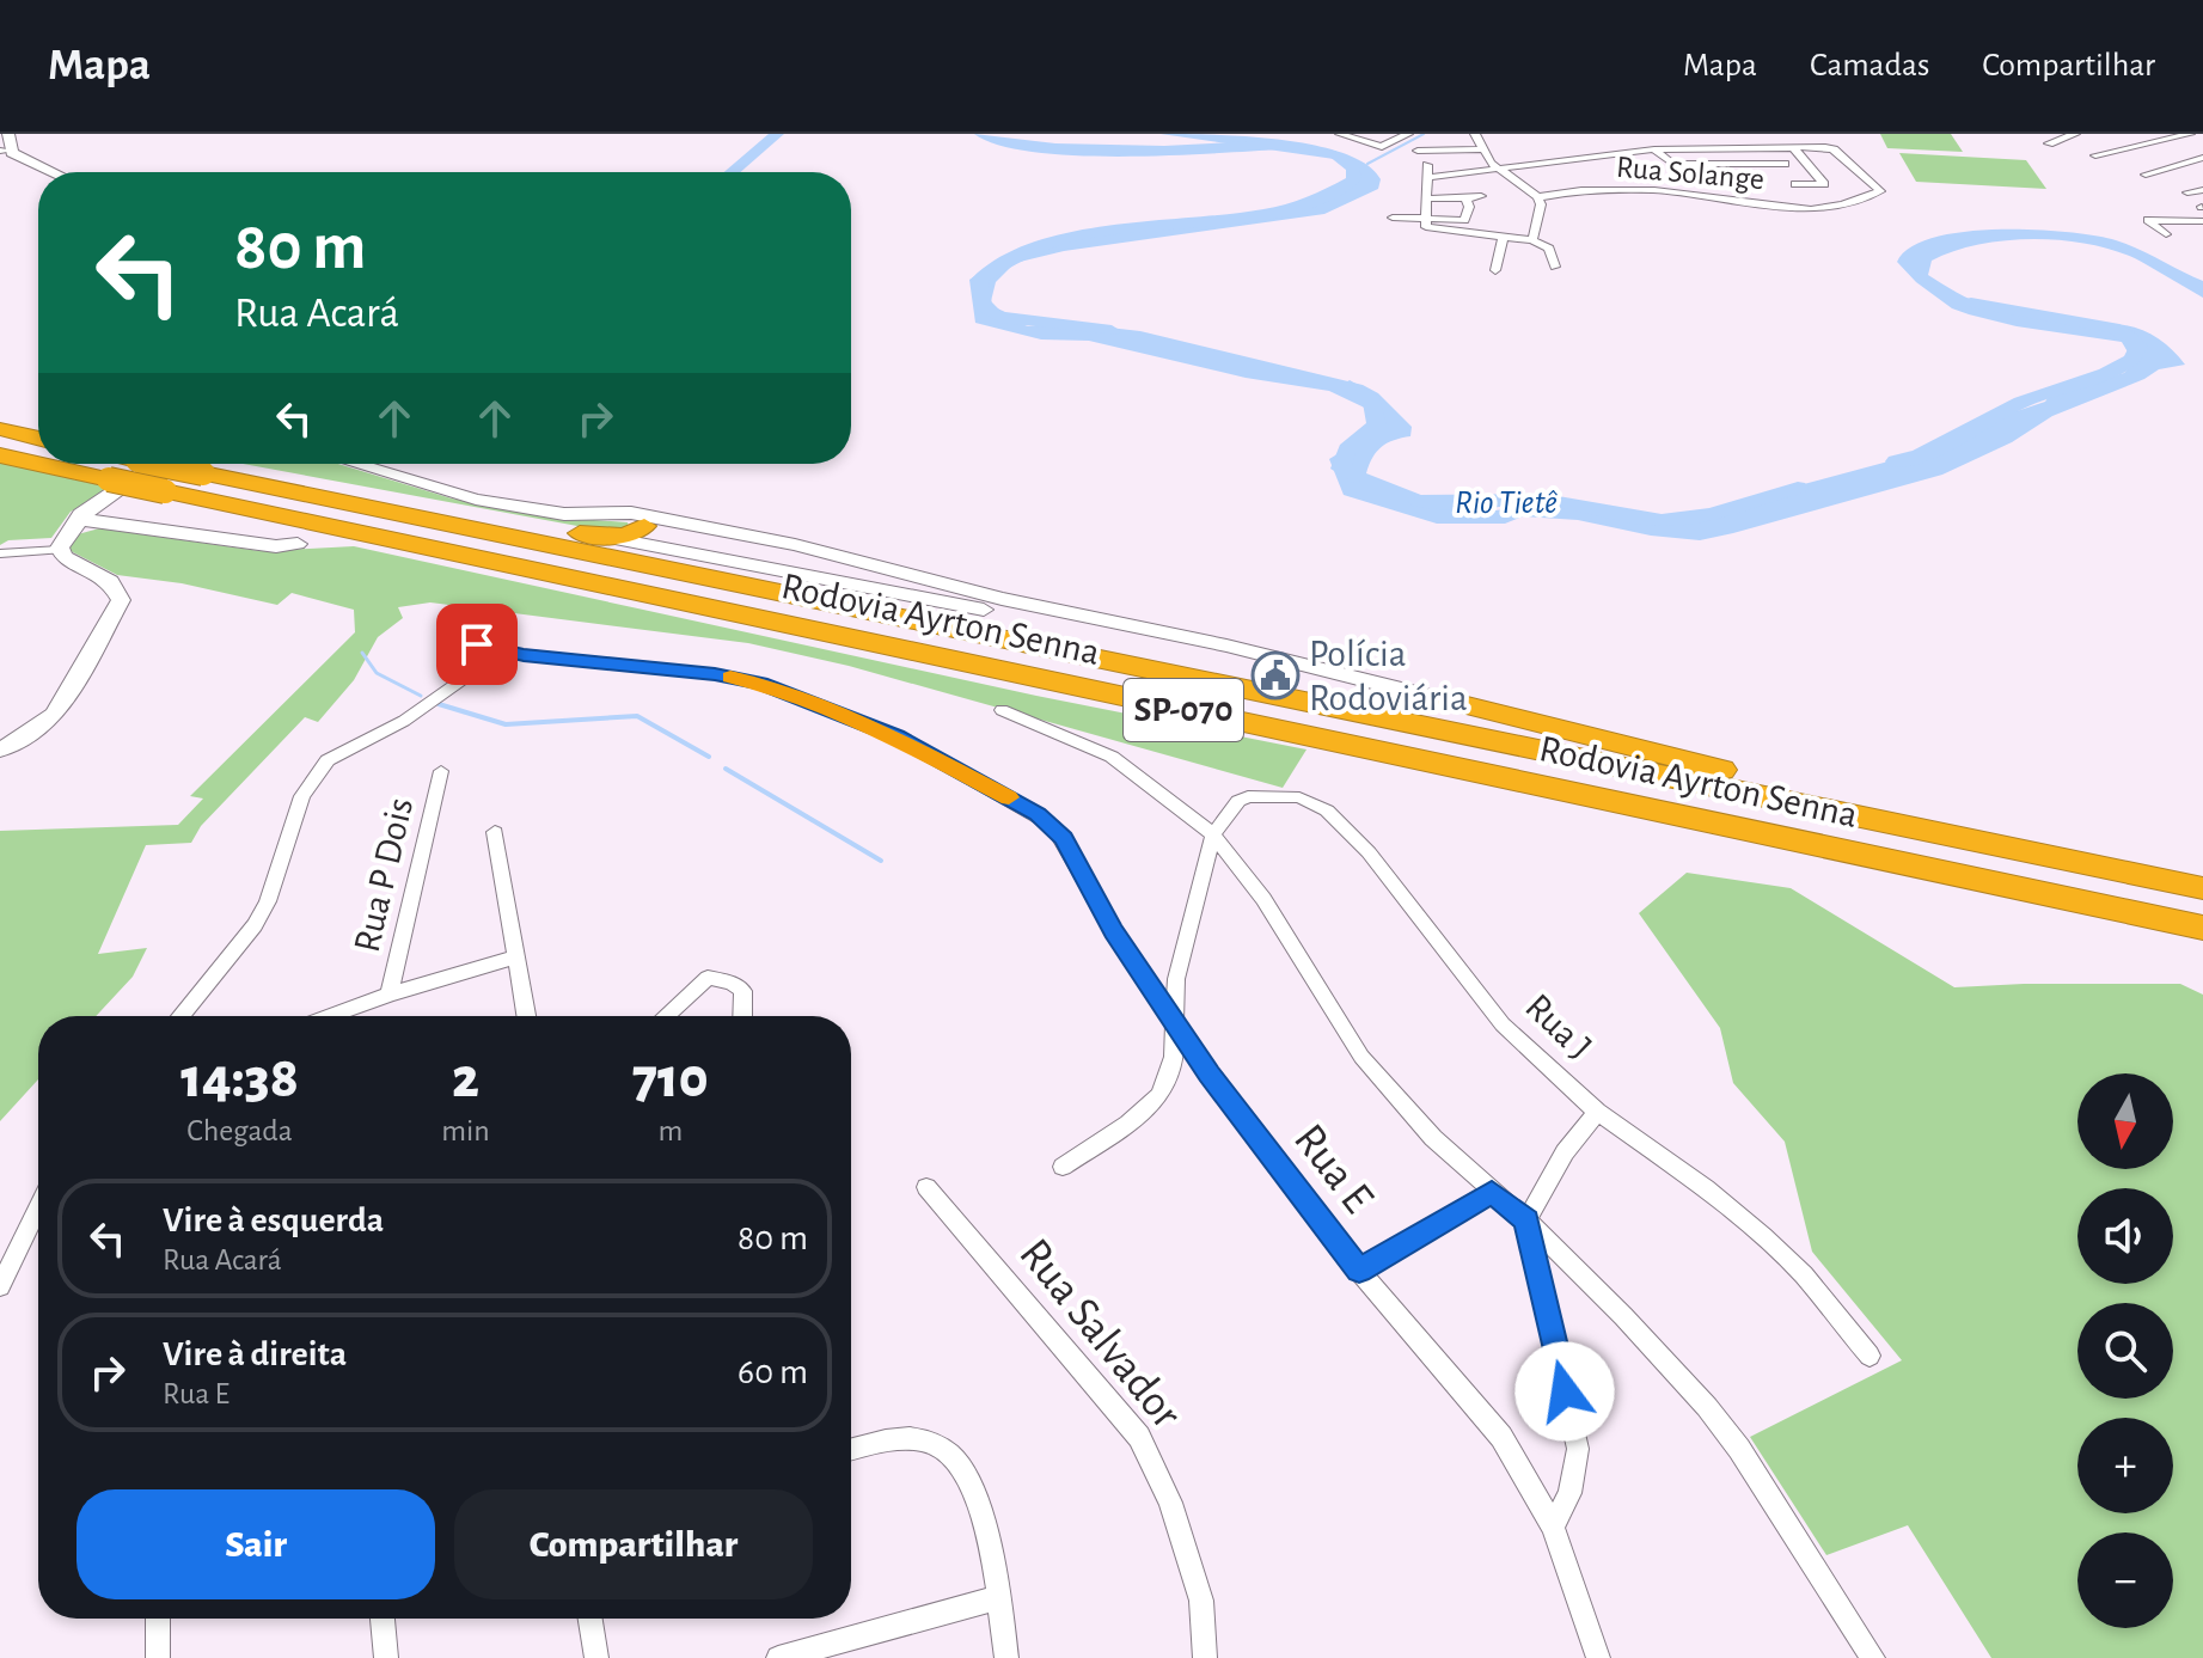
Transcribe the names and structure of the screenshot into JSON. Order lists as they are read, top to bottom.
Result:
{
  "streets": {
    "highway": ["Rodovia Ayrton Senna", "SP-070"],
    "street": [
      "Rua Solange",
      "Rua P Dois",
      "Rua J",
      "Rua E",
      "Rua Salvador"
    ]
  },
  "water": ["Rio Tietê"],
  "places": {
    "public building": ["Polícia Rodoviária"]
  },
  "north": "bottom",
  "page": {
    "header": "Mapa",
    "nav": ["Mapa", "Camadas", "Compartilhar"],
    "turn": ["80 m", "Rua Acará"],
    "eta": [
      "14:38",
      "Chegada",
      "2",
      "min",
      "710",
      "m"
    ],
    "map_buttons": ["+", "−"],
    "list": [
      {
        "name": "Vire à esquerda",
        "note": "Rua Acará",
        "value": "80 m"
      },
      {
        "name": "Vire à direita",
        "note": "Rua E",
        "value": "60 m"
      }
    ],
    "buttons": ["Sair", "Compartilhar"]
  }
}
